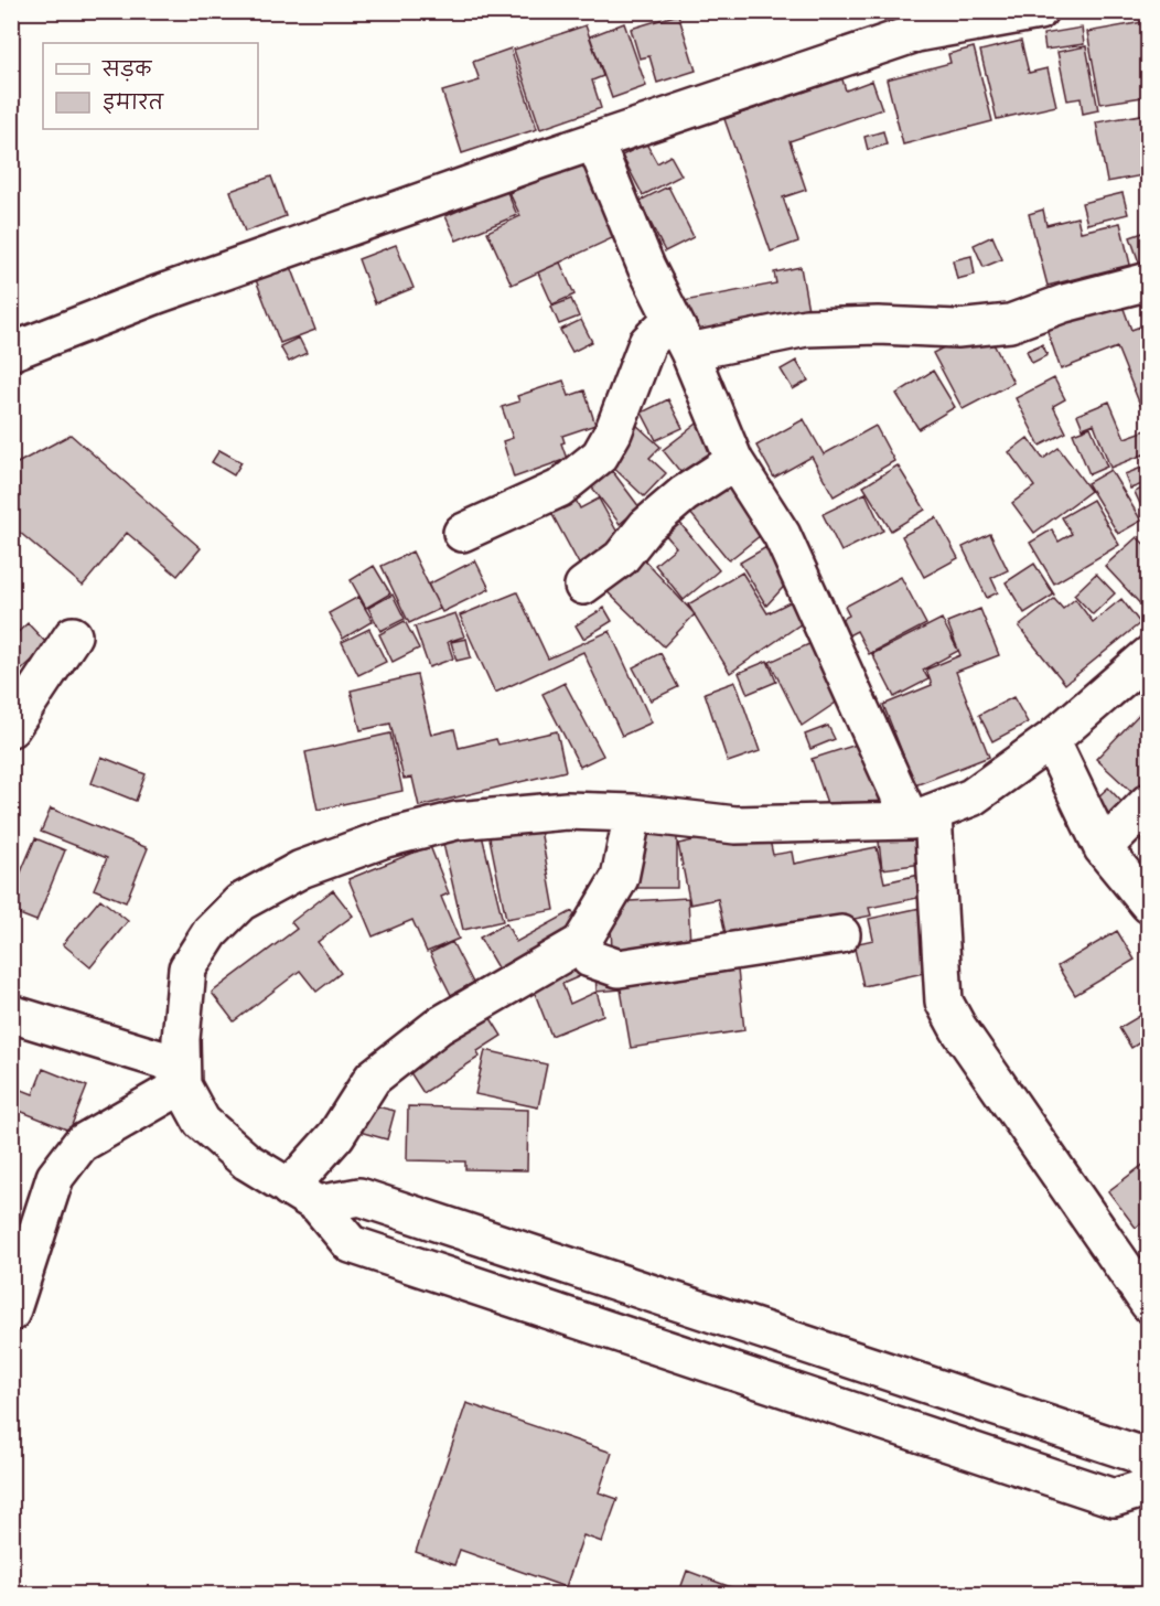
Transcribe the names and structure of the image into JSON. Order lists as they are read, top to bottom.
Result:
{
  "legend": ["सड़क", "इमारत"]
}
